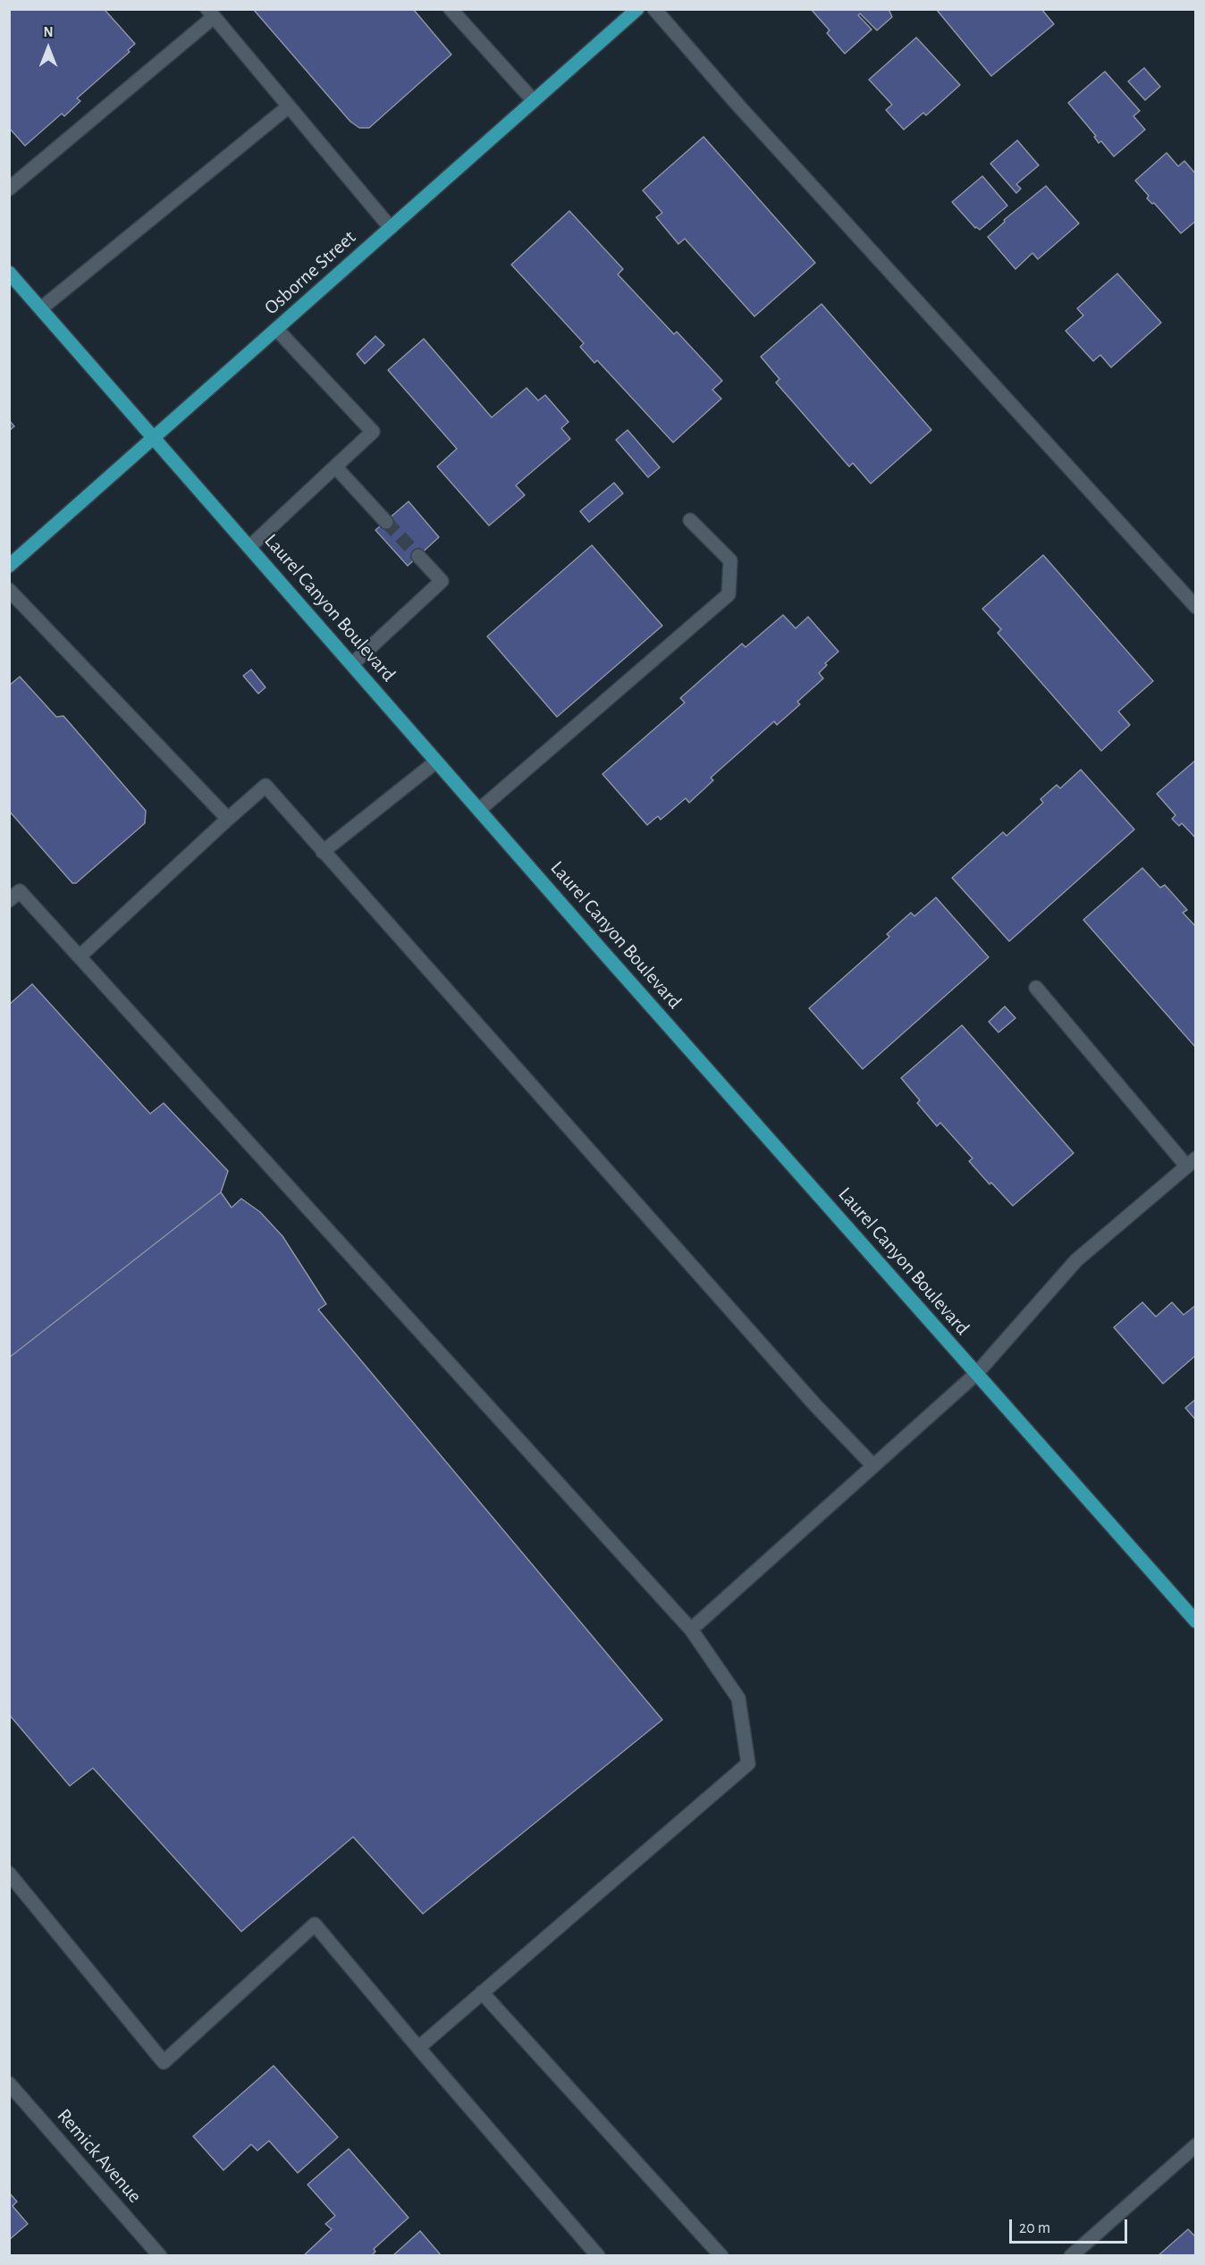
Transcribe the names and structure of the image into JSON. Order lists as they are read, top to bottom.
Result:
{
  "streets": {
    "main road": ["Osborne Street", "Laurel Canyon Boulevard"],
    "street": ["Remick Avenue"]
  },
  "crossings": [
    ["Osborne Street", "Laurel Canyon Boulevard"]
  ],
  "scale_bar": "20 m",
  "north": "top"
}
